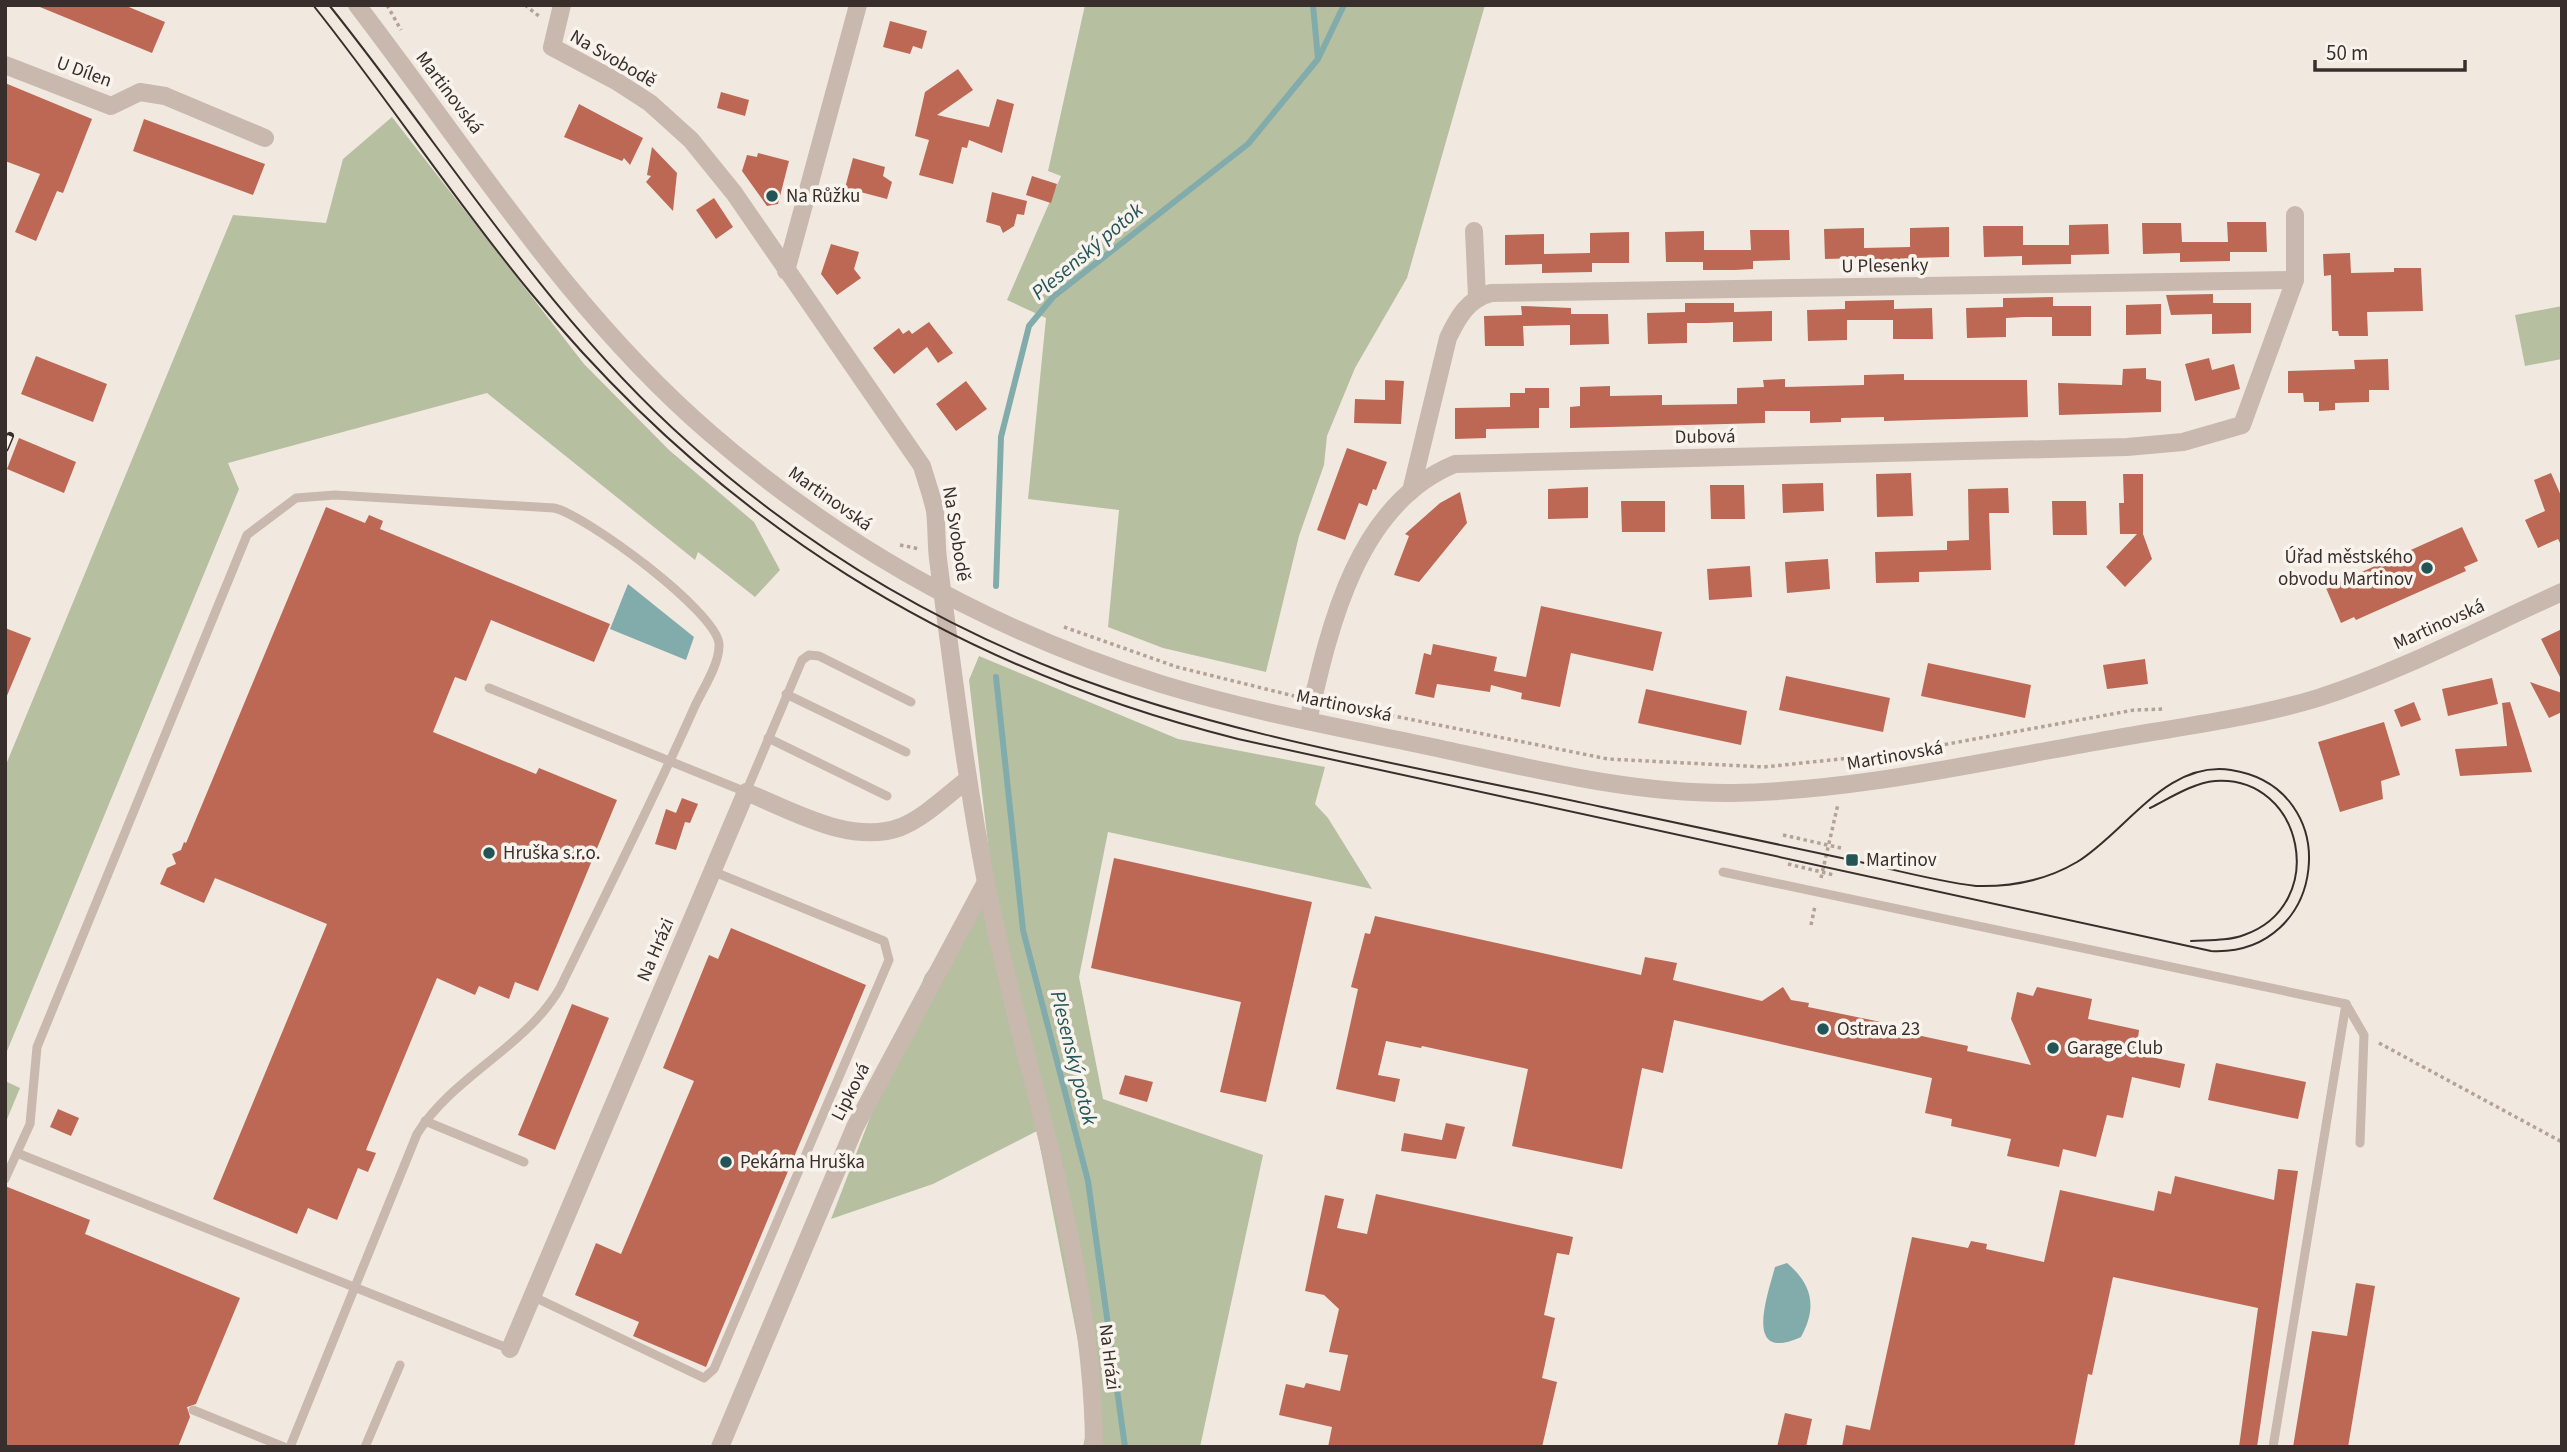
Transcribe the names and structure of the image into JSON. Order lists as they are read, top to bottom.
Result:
{
  "streets": {
    "street": [
      "Na Svobodě",
      "U Dílen",
      "Martinovská",
      "U Plesenky",
      "Dubová",
      "Na Hrázi",
      "Lipková"
    ]
  },
  "crossings": [
    ["Na Svobodě", "Martinovská"],
    ["Na Svobodě", "Na Hrázi"],
    ["Martinovská", "Dubová"],
    ["Martinovská", "Na Hrázi"],
    ["U Plesenky", "Dubová"],
    ["Na Hrázi", "Lipková"]
  ],
  "water": ["Plesenský potok"],
  "places": {
    "other": [
      "Na Růžku",
      "Úřad městského obvodu Martinov",
      "Hruška s.r.o.",
      "Ostrava 23",
      "Garage Club",
      "Pekárna Hruška"
    ],
    "transit": ["Martinov"]
  },
  "scale_bar": "50 m"
}
